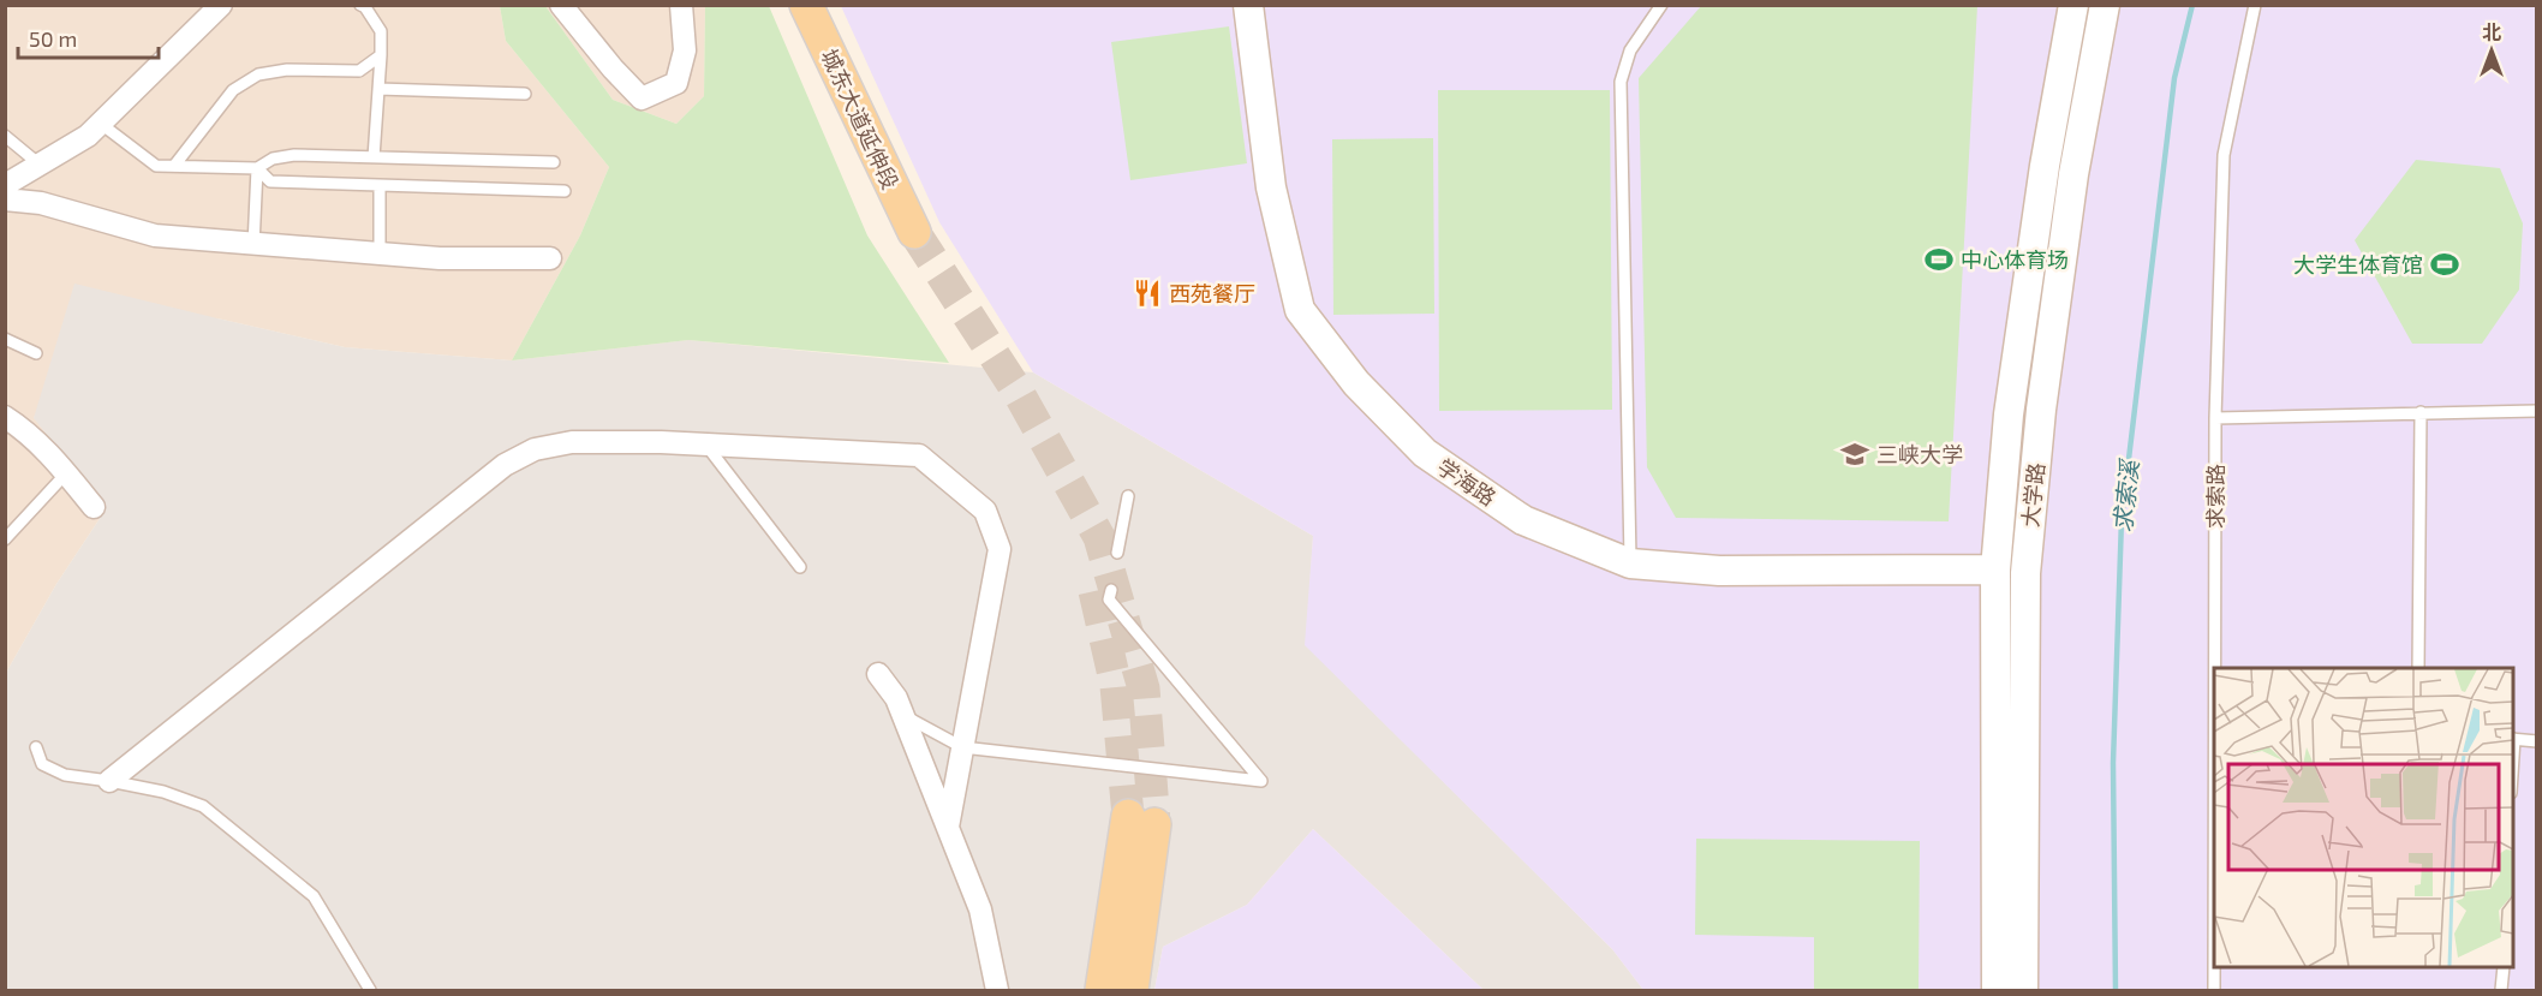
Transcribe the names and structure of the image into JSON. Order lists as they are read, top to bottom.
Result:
{
  "streets": {
    "main road": ["城东大道延伸段", "学海路", "大学路"],
    "lane": ["求索路"]
  },
  "crossings": [
    ["学海路", "大学路"]
  ],
  "water": ["求索溪"],
  "places": {
    "sports": ["中心体育场", "大学生体育馆"],
    "restaurant": ["西苑餐厅"],
    "school or university": ["三峡大学"]
  },
  "scale_bar": "50 m",
  "north": "top"
}
